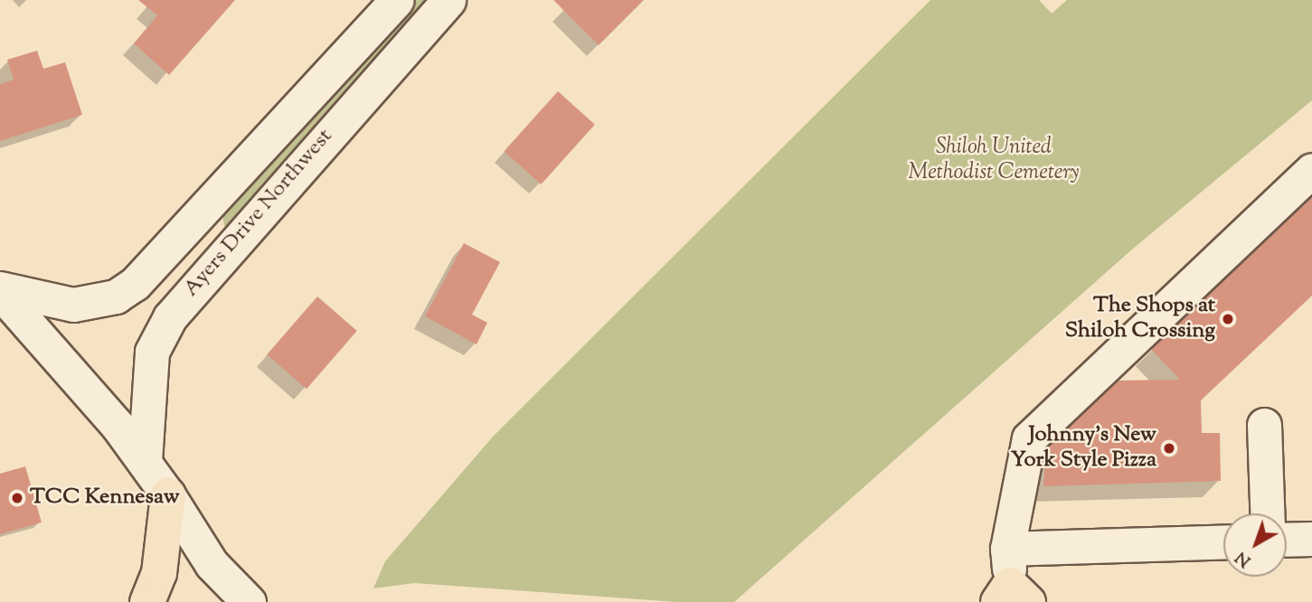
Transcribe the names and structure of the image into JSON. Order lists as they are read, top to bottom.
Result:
{
  "streets": {
    "street": ["Ayers Drive Northwest"]
  },
  "parks": ["Shiloh United Methodist Cemetery"],
  "places": ["The Shops at Shiloh Crossing", "Johnny's New York Style Pizza", "TCC Kennesaw"],
  "north": "bottom left"
}
